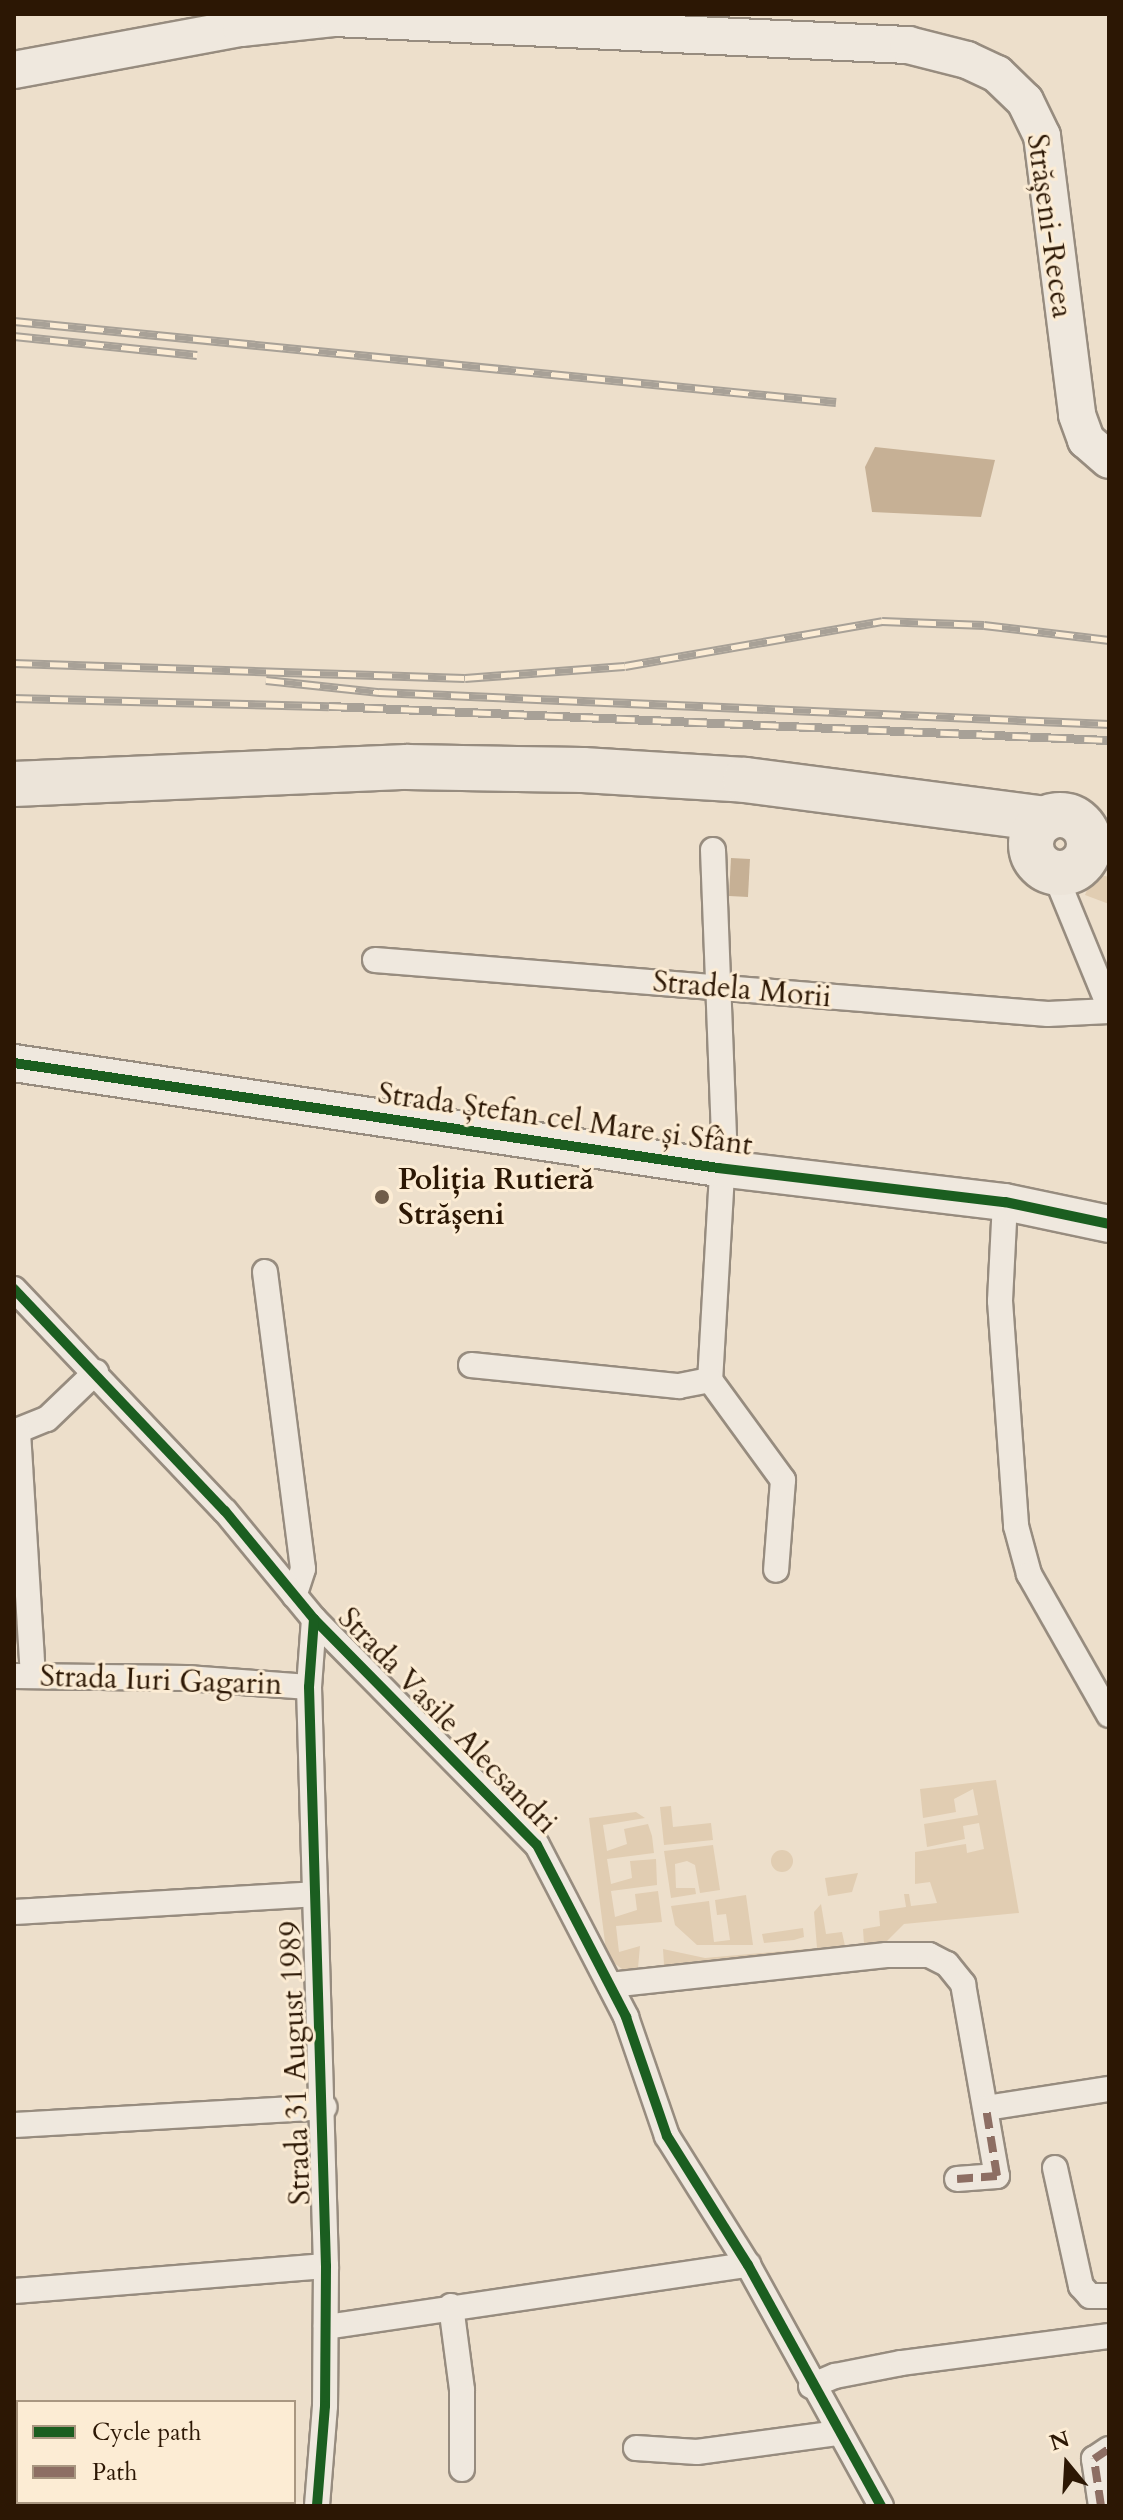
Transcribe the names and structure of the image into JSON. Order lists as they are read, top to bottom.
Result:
{
  "streets": {
    "main road": ["Strășeni-Recea", "Strada Ștefan cel Mare și Sfânt"],
    "street": [
      "Stradela Morii",
      "Strada Iuri Gagarin",
      "Strada Vasile Alecsandri",
      "Strada 31 August 1989"
    ]
  },
  "crossings": [
    ["Strada Iuri Gagarin", "Strada 31 August 1989"],
    ["Strada Vasile Alecsandri", "Strada 31 August 1989"]
  ],
  "places": ["Poliția Rutieră Strășeni"],
  "legend": ["Cycle path", "Path"],
  "north": "top"
}
